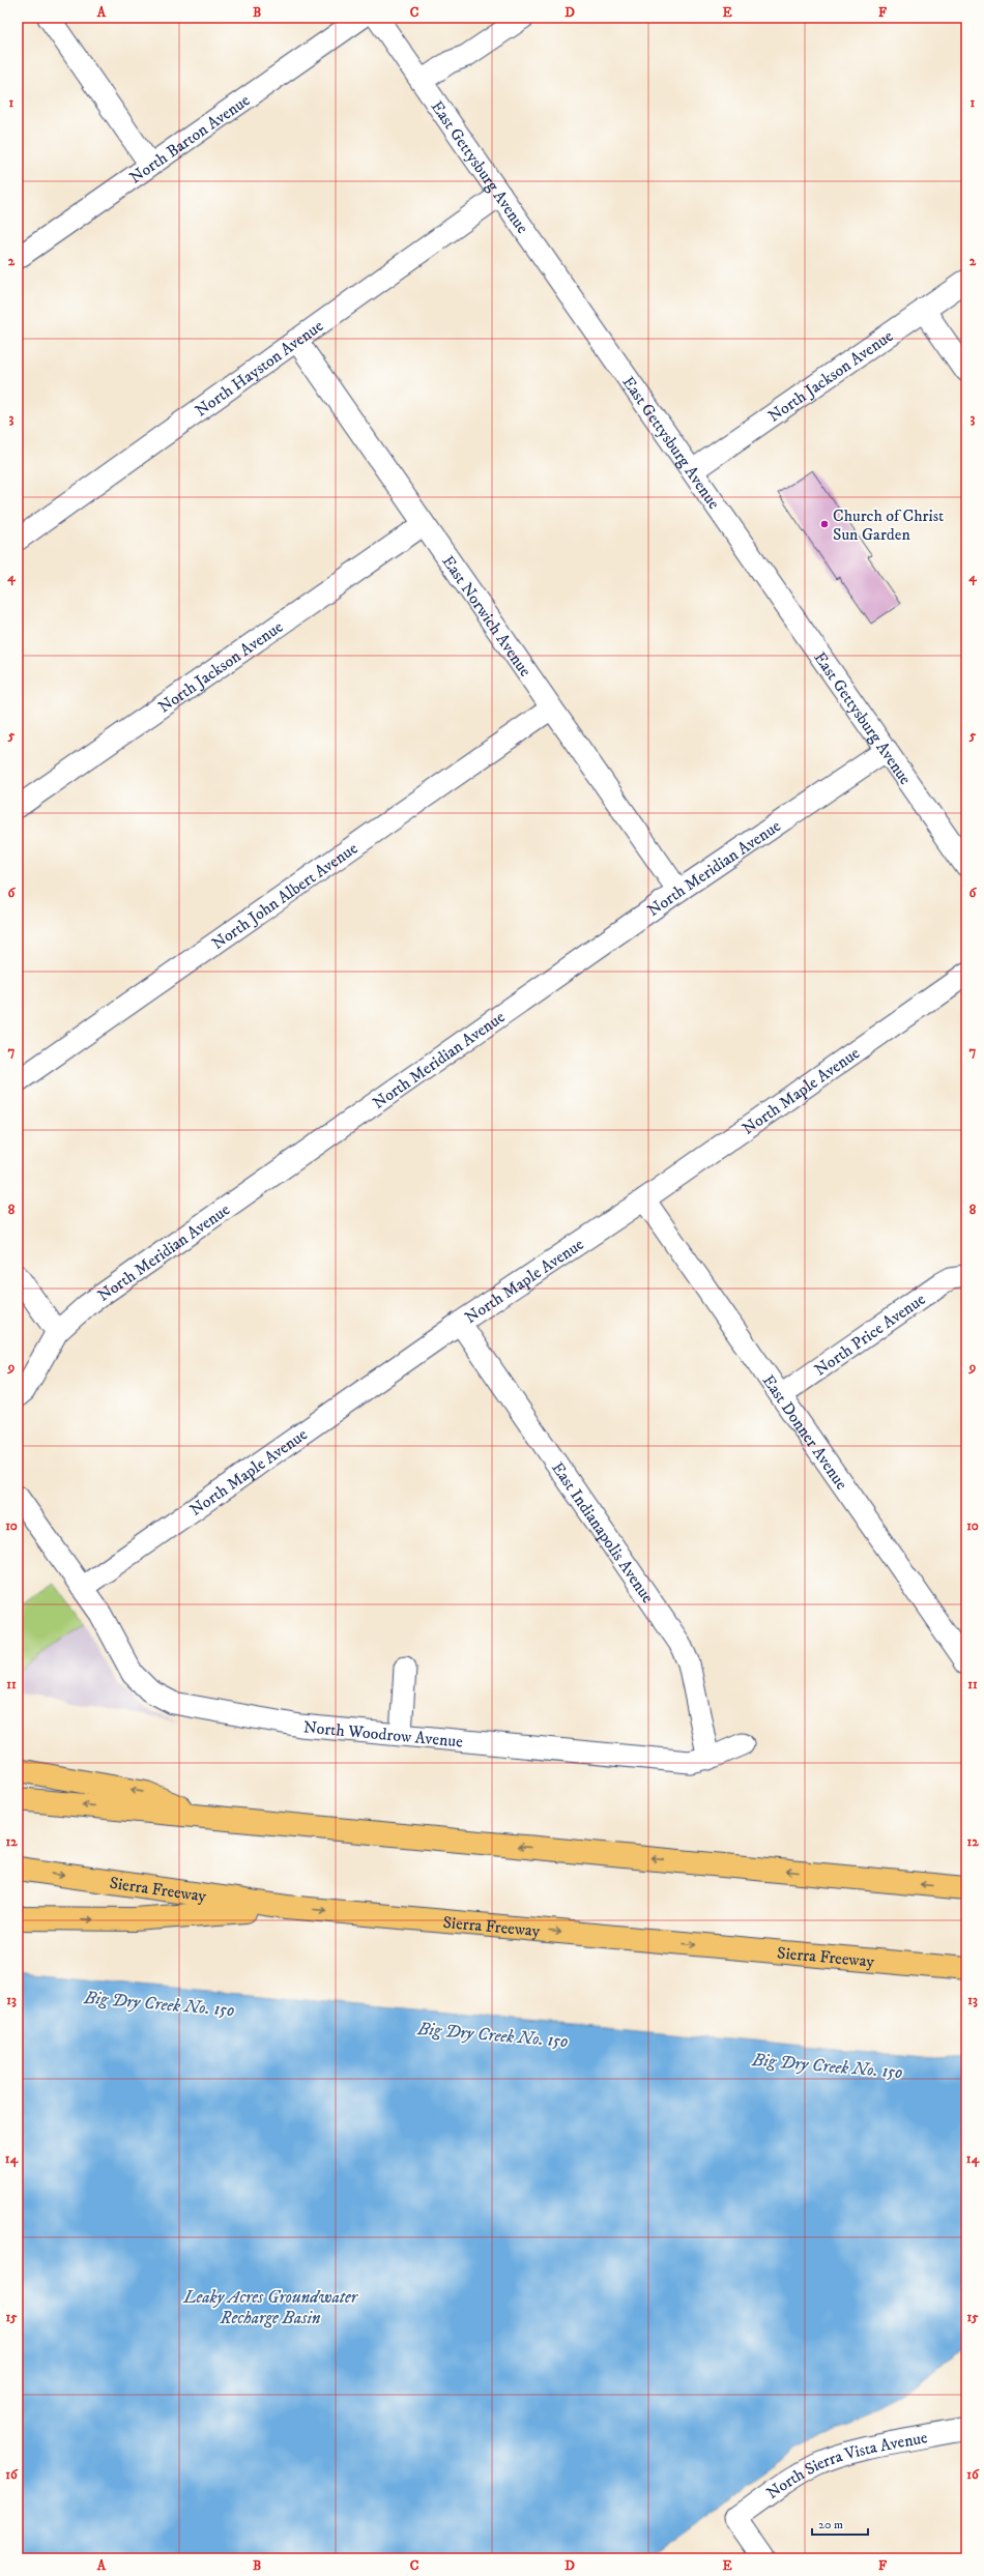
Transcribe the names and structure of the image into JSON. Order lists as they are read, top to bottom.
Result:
{
  "streets": {
    "highway": ["Sierra Freeway"],
    "street": [
      "North Barton Avenue",
      "East Gettysburg Avenue",
      "North Hayston Avenue",
      "North Jackson Avenue",
      "East Norwich Avenue",
      "North Meridian Avenue",
      "North John Albert Avenue",
      "North Maple Avenue",
      "North Price Avenue",
      "East Donner Avenue",
      "East Indianapolis Avenue",
      "North Woodrow Avenue",
      "North Sierra Vista Avenue"
    ]
  },
  "crossings": [
    ["East Gettysburg Avenue", "North Hayston Avenue"],
    ["East Gettysburg Avenue", "North Jackson Avenue"],
    ["East Gettysburg Avenue", "North Meridian Avenue"],
    ["North Hayston Avenue", "East Norwich Avenue"],
    ["North Jackson Avenue", "East Norwich Avenue"],
    ["East Norwich Avenue", "North Meridian Avenue"],
    ["East Norwich Avenue", "North John Albert Avenue"],
    ["North Maple Avenue", "East Donner Avenue"],
    ["North Maple Avenue", "East Indianapolis Avenue"],
    ["North Maple Avenue", "North Woodrow Avenue"],
    ["North Price Avenue", "East Donner Avenue"],
    ["East Indianapolis Avenue", "North Woodrow Avenue"]
  ],
  "water": ["Big Dry Creek No. 150", "Leaky Acres Groundwater Recharge Basin"],
  "places": ["Church of Christ Sun Garden"],
  "scale_bar": "20 m",
  "grid": {
    "columns": [
      "A",
      "B",
      "C",
      "D",
      "E",
      "F"
    ],
    "rows": [
      "1",
      "2",
      "3",
      "4",
      "5",
      "6",
      "7",
      "8",
      "9",
      "10",
      "11",
      "12",
      "13",
      "14",
      "15",
      "16"
    ]
  }
}
